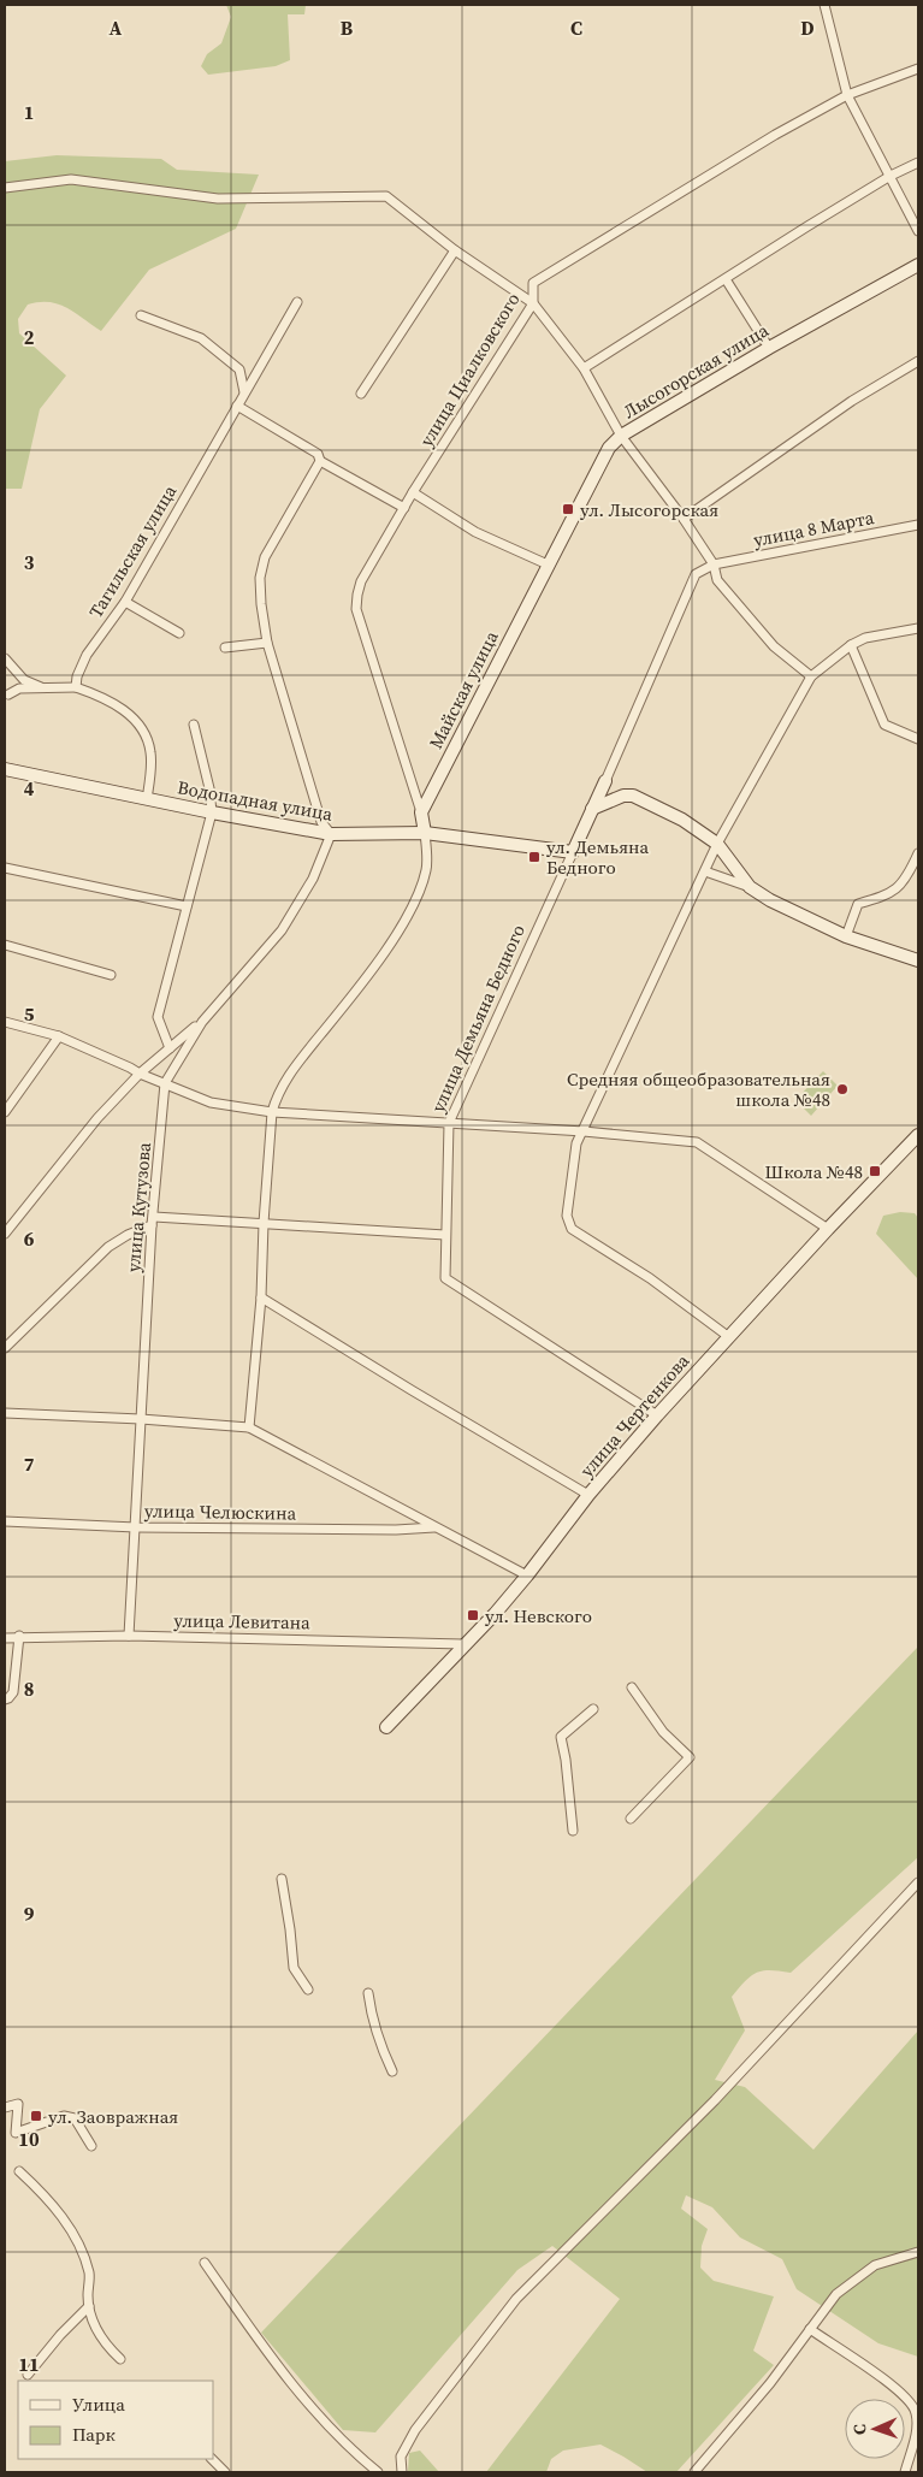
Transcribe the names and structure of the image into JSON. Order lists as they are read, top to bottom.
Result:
{
  "streets": {
    "street": [
      "улица Циалковского",
      "Лысогорская улица",
      "улица 8 Марта",
      "Тагильская улица",
      "Майская улица",
      "Водопадная улица",
      "улица Демьяна Бедного",
      "улица Кутузова",
      "улица Чертенкова",
      "улица Челюскина",
      "улица Левитана"
    ]
  },
  "crossings": [
    ["улица Циалковского", "Майская улица"],
    ["Лысогорская улица", "Майская улица"],
    ["улица 8 Марта", "улица Демьяна Бедного"],
    ["Водопадная улица", "улица Демьяна Бедного"],
    ["Водопадная улица", "улица Кутузова"],
    ["улица Демьяна Бедного", "улица Чертенкова"],
    ["улица Кутузова", "улица Челюскина"],
    ["улица Кутузова", "улица Левитана"],
    ["улица Чертенкова", "улица Левитана"]
  ],
  "places": {
    "transit": [
      "ул. Лысогорская",
      "ул. Демьяна Бедного",
      "Школа №48",
      "ул. Невского",
      "ул. Заовражная"
    ],
    "other": ["Средняя общеобразовательная школа №48"]
  },
  "legend": ["Улица", "Парк"],
  "north": "left",
  "grid": {
    "columns": [
      "A",
      "B",
      "C",
      "D"
    ],
    "rows": [
      "1",
      "2",
      "3",
      "4",
      "5",
      "6",
      "7",
      "8",
      "9",
      "10",
      "11"
    ]
  }
}
